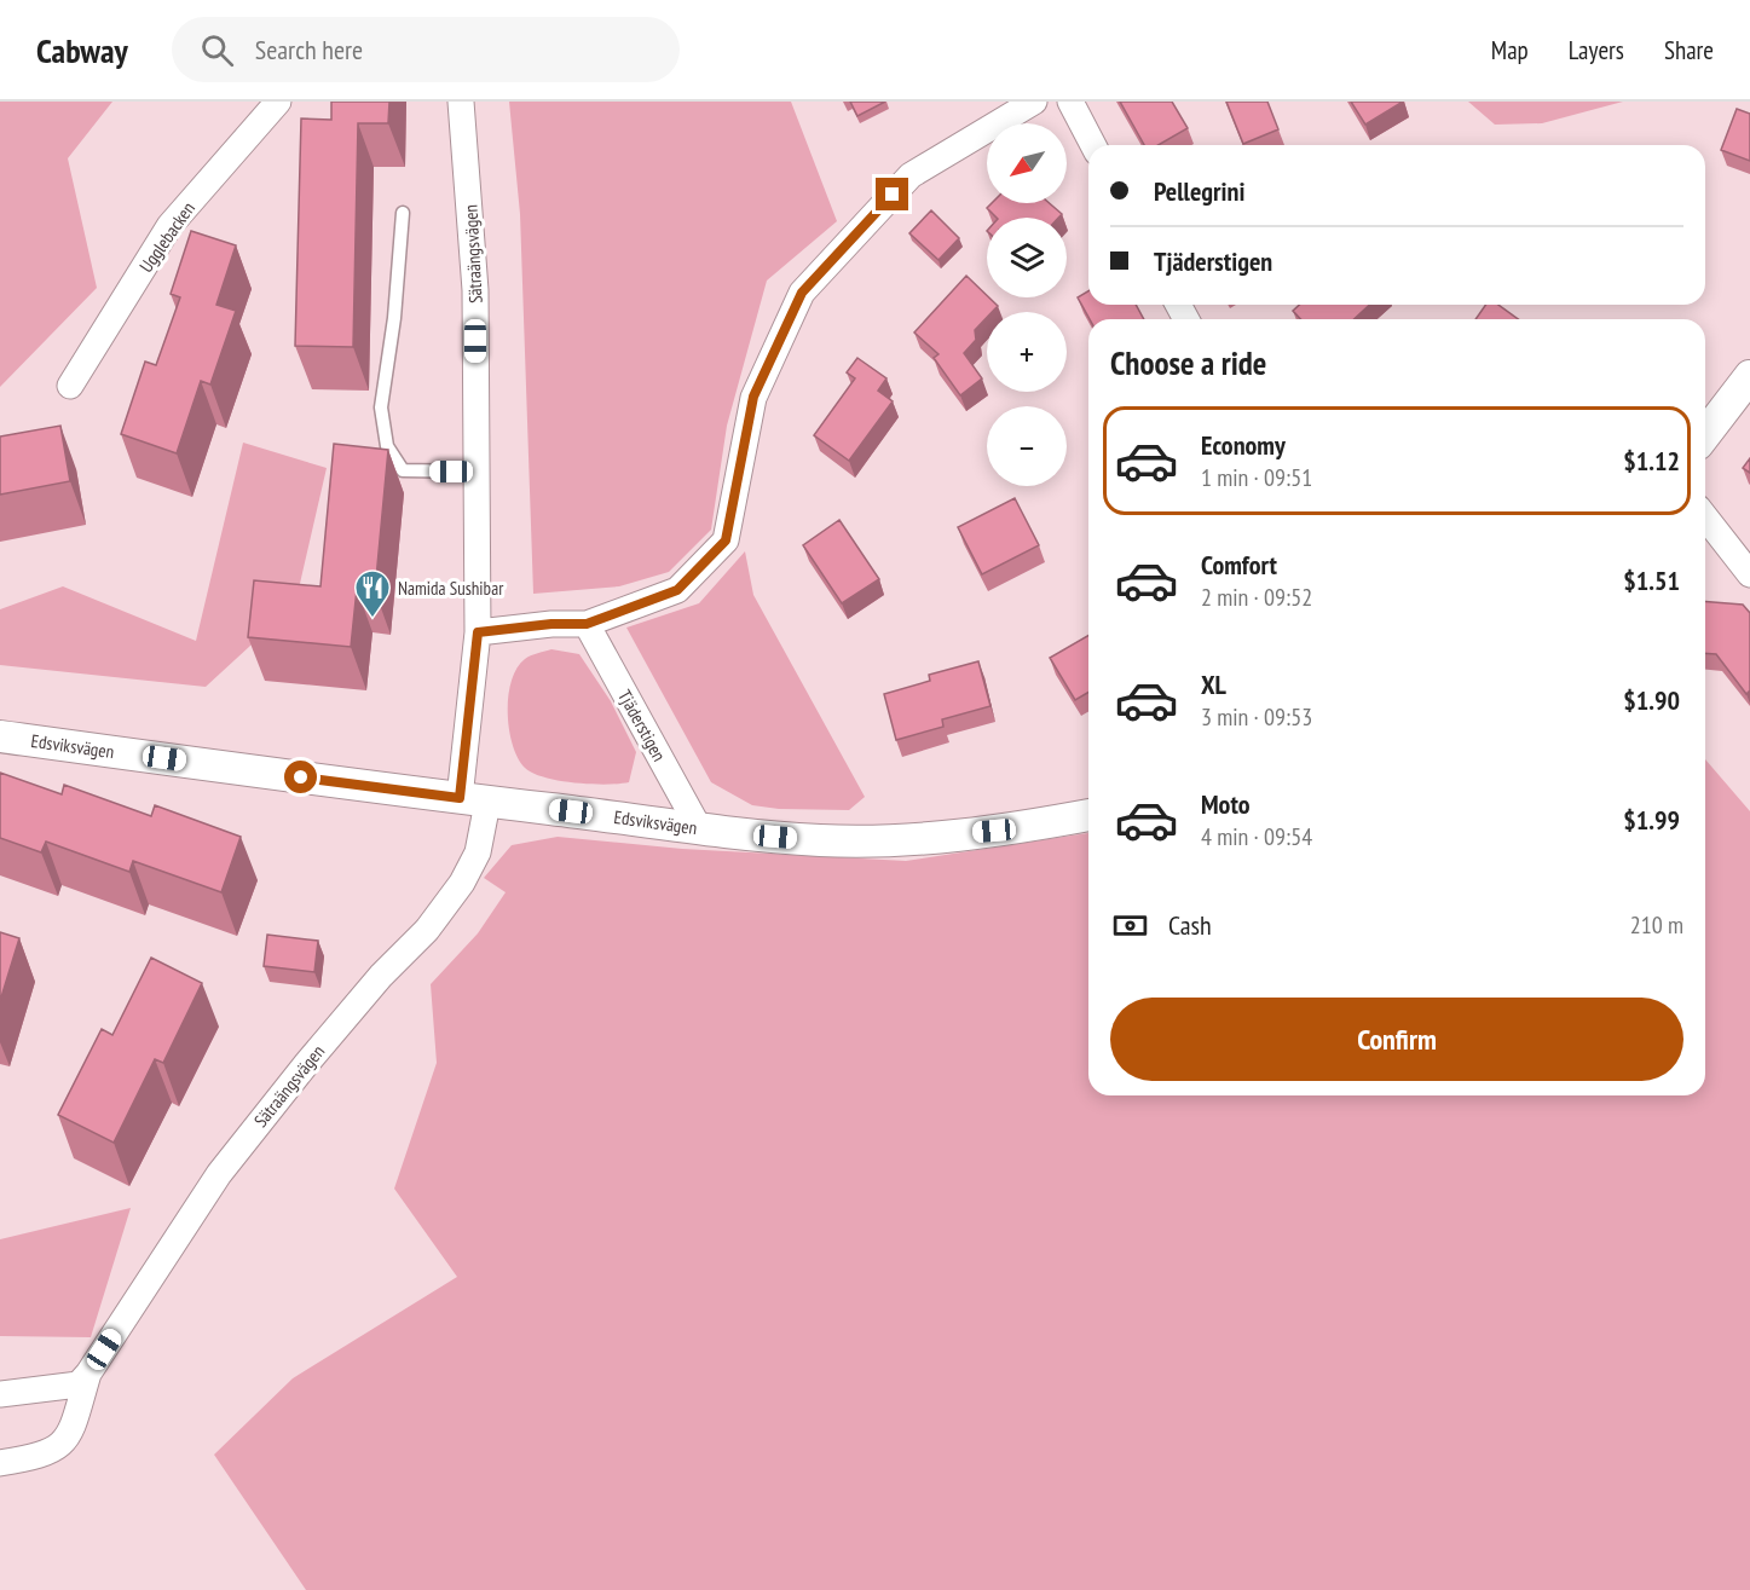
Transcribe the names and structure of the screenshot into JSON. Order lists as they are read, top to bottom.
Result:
{
  "streets": {
    "street": [
      "Ugglebacken",
      "Sätraängsvägen",
      "Tjäderstigen",
      "Edsviksvägen"
    ]
  },
  "crossings": [
    ["Sätraängsvägen", "Edsviksvägen"],
    ["Tjäderstigen", "Edsviksvägen"]
  ],
  "places": {
    "restaurant": ["Namida Sushibar"]
  },
  "north": "bottom left",
  "page": {
    "header": "Cabway",
    "search": "Search here",
    "nav": ["Map", "Layers", "Share"],
    "map_buttons": ["+", "−"],
    "banner": ["Pellegrini", "Tjäderstigen"],
    "heading": "Choose a ride",
    "list": [
      {
        "name": "Economy",
        "note": "1 min · 09:51",
        "value": "$1.12"
      },
      {
        "name": "Comfort",
        "note": "2 min · 09:52",
        "value": "$1.51"
      },
      {
        "name": "XL",
        "note": "3 min · 09:53",
        "value": "$1.90"
      },
      {
        "name": "Moto",
        "note": "4 min · 09:54",
        "value": "$1.99"
      }
    ],
    "pay": ["Cash", "210 m"],
    "buttons": "Confirm"
  }
}
